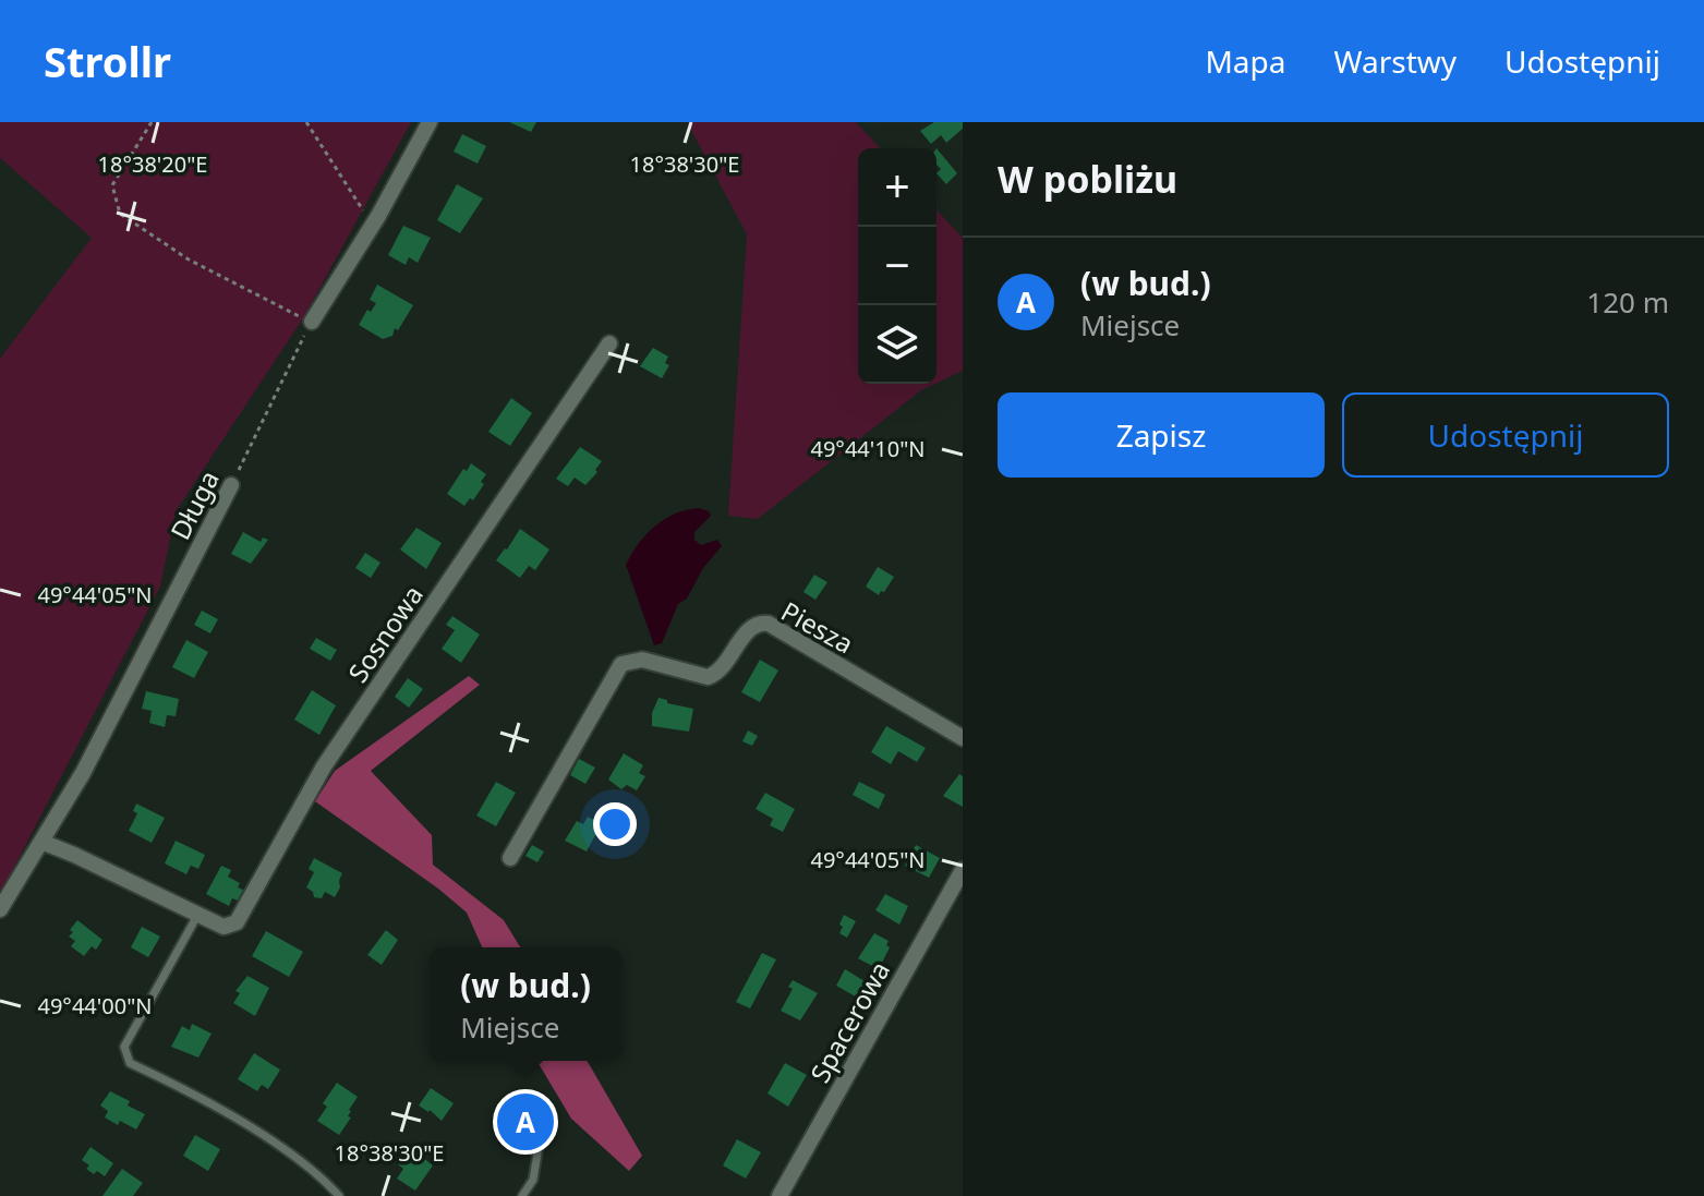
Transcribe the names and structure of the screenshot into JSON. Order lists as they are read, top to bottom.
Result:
{
  "streets": {
    "street": [
      "Długa",
      "Piesza",
      "Sosnowa",
      "Spacerowa"
    ]
  },
  "crossings": [
    ["Długa", "Sosnowa"]
  ],
  "page": {
    "header": "Strollr",
    "nav": ["Mapa", "Warstwy", "Udostępnij"],
    "heading": "W pobliżu",
    "map_buttons": ["+", "−"],
    "list": [
      {
        "mark": "A",
        "name": "(w bud.)",
        "note": "Miejsce",
        "value": "120 m"
      }
    ],
    "buttons": ["Zapisz", "Udostępnij"],
    "popup": ["(w bud.)", "Miejsce"],
    "pins": "A"
  },
  "coordinates": [
    "18°38'20\"E",
    "18°38'30\"E",
    "49°44'10\"N",
    "49°44'05\"N",
    "49°44'00\"N"
  ]
}
